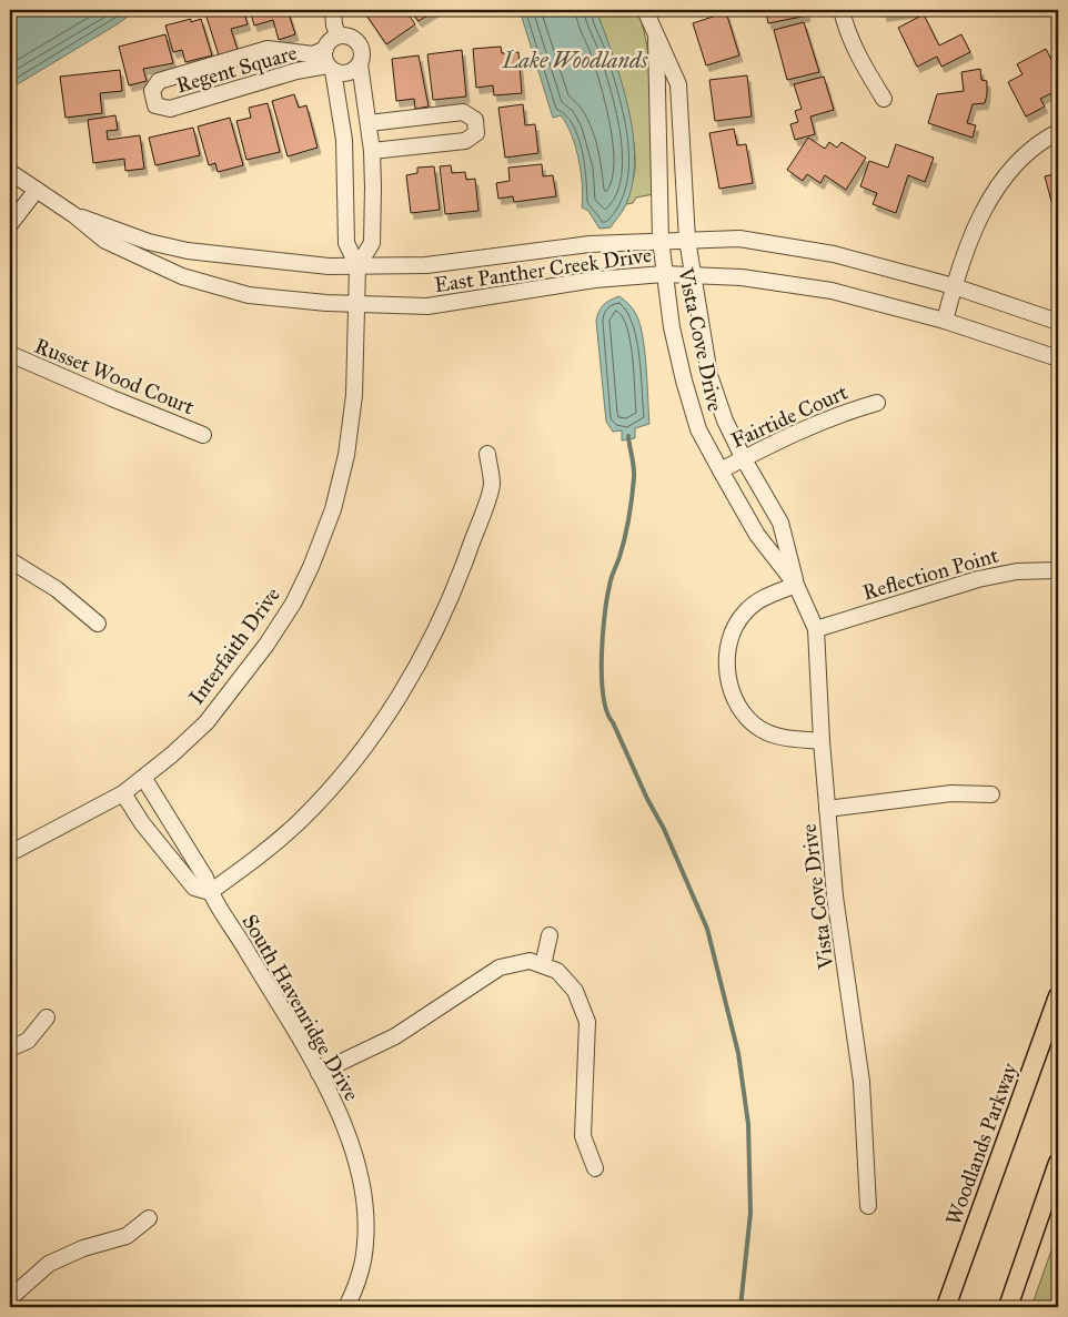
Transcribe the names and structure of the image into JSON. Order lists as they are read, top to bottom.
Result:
{
  "streets": {
    "main road": ["Woodlands Parkway"],
    "street": [
      "Regent Square",
      "East Panther Creek Drive",
      "Vista Cove Drive",
      "Russet Wood Court",
      "Fairtide Court",
      "Reflection Point",
      "Interfaith Drive",
      "South Havenridge Drive"
    ]
  },
  "crossings": [
    ["East Panther Creek Drive", "Vista Cove Drive"],
    ["East Panther Creek Drive", "Interfaith Drive"],
    ["Vista Cove Drive", "Fairtide Court"],
    ["Vista Cove Drive", "Reflection Point"],
    ["Interfaith Drive", "South Havenridge Drive"]
  ],
  "water": ["Lake Woodlands"]
}
